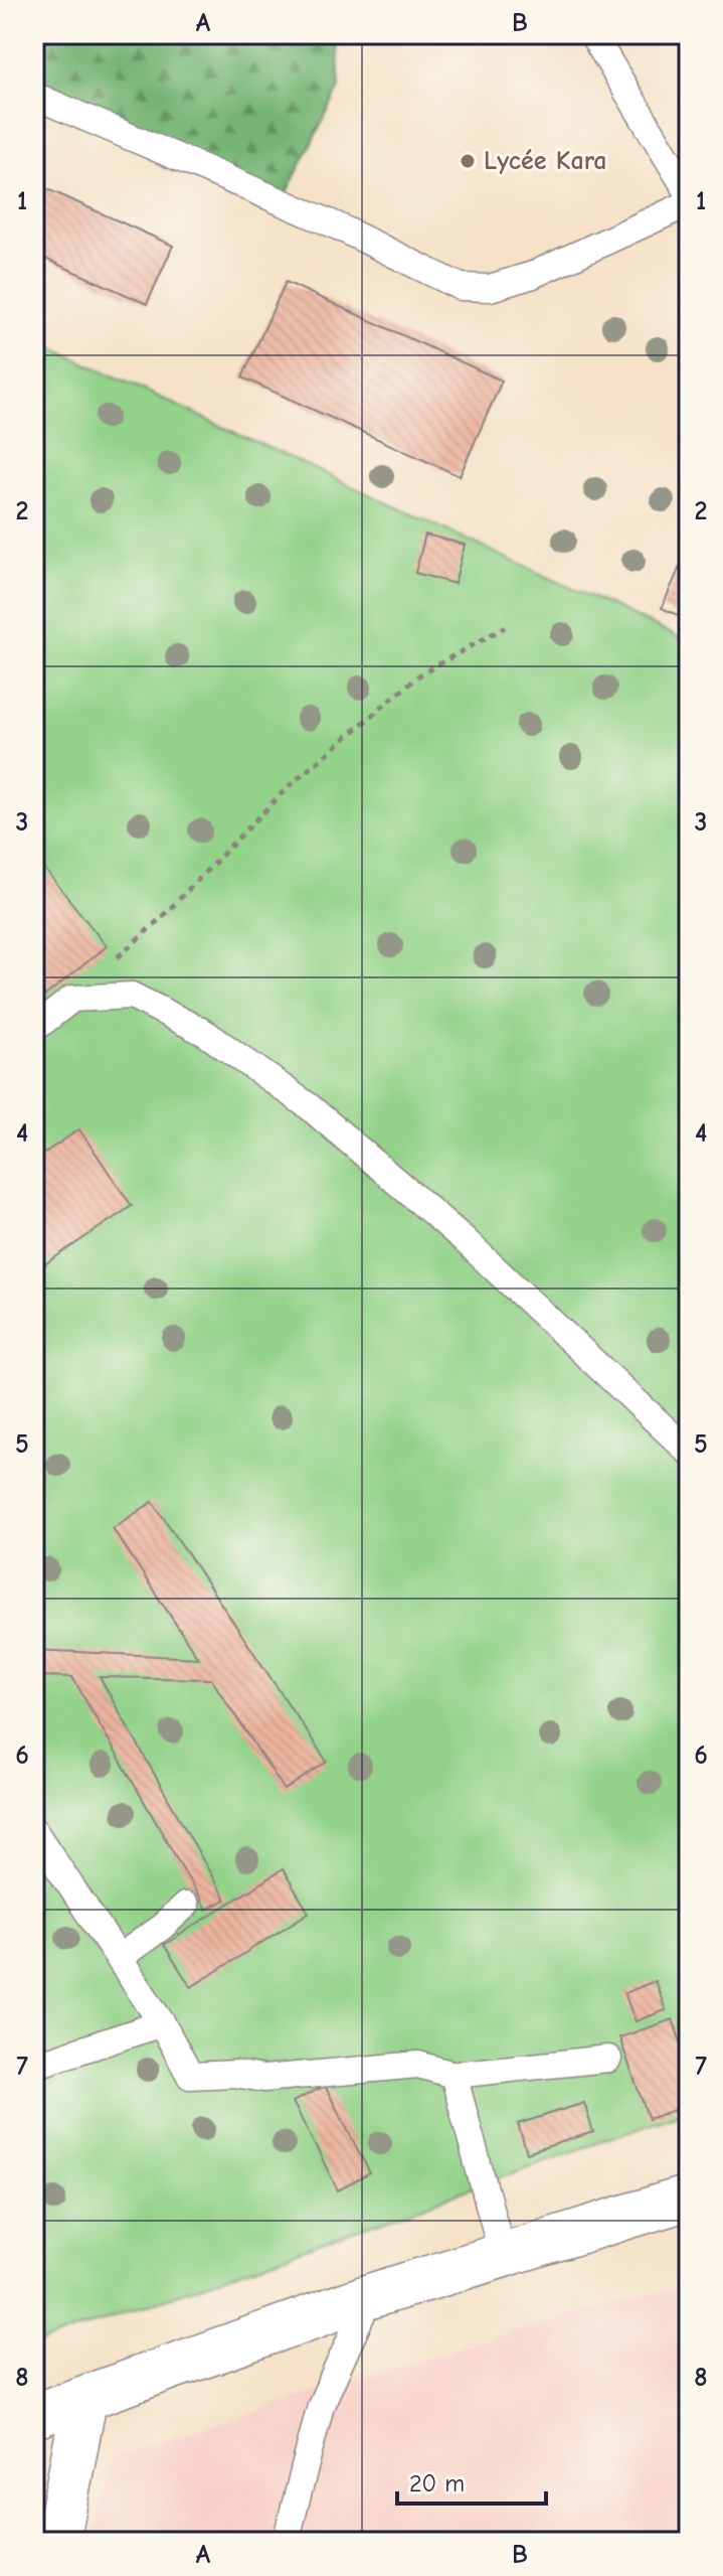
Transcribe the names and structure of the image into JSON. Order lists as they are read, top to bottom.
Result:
{
  "places": ["Lycée Kara"],
  "scale_bar": "20 m",
  "grid": {
    "columns": ["A", "B"],
    "rows": [
      "1",
      "2",
      "3",
      "4",
      "5",
      "6",
      "7",
      "8"
    ]
  }
}
